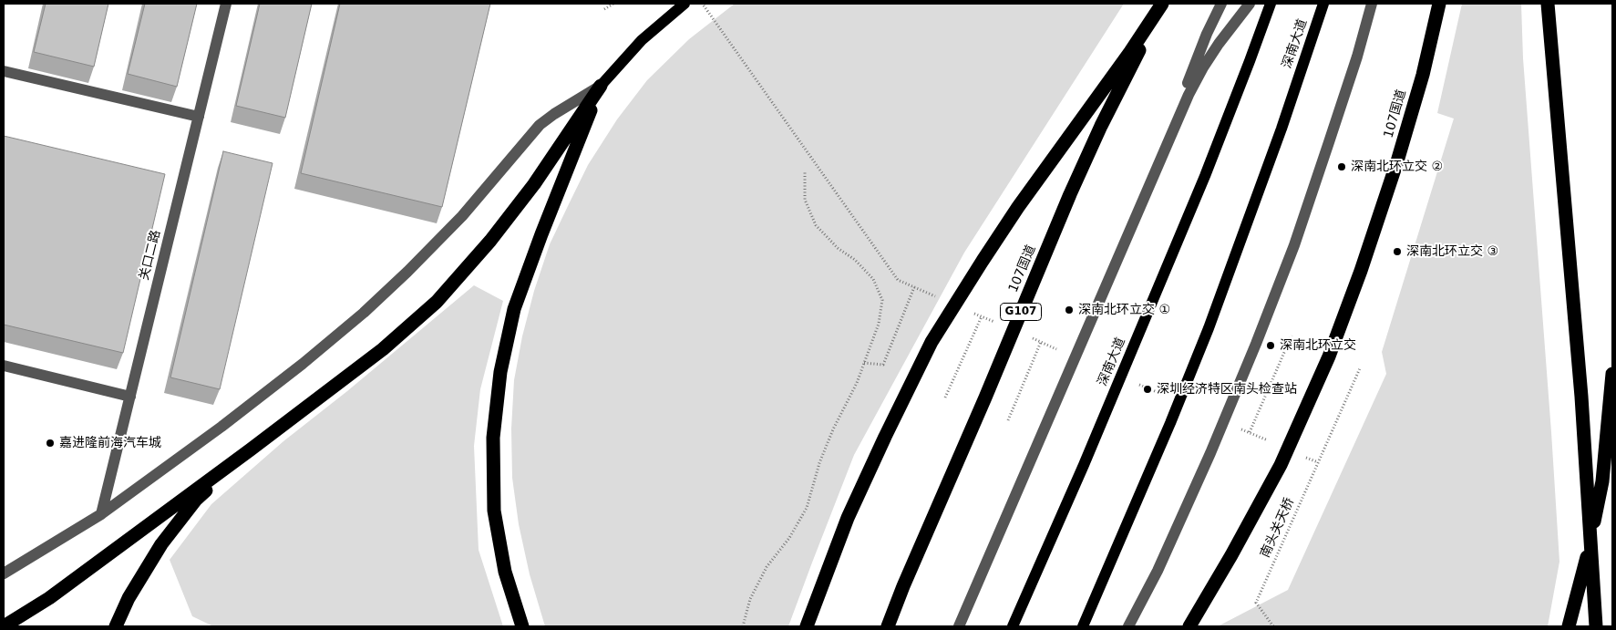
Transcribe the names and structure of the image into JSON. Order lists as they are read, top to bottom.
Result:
{
  "streets": {
    "highway": ["107国道", "G107"],
    "main road": ["深南大道"],
    "street": ["关口二路"],
    "path": ["南头关天桥"]
  },
  "places": [
    "深南北环立交 ②",
    "深南北环立交 ③",
    "深南北环立交 ①",
    "深南北环立交",
    "深圳经济特区南头检查站",
    "嘉进隆前海汽车城"
  ]
}
